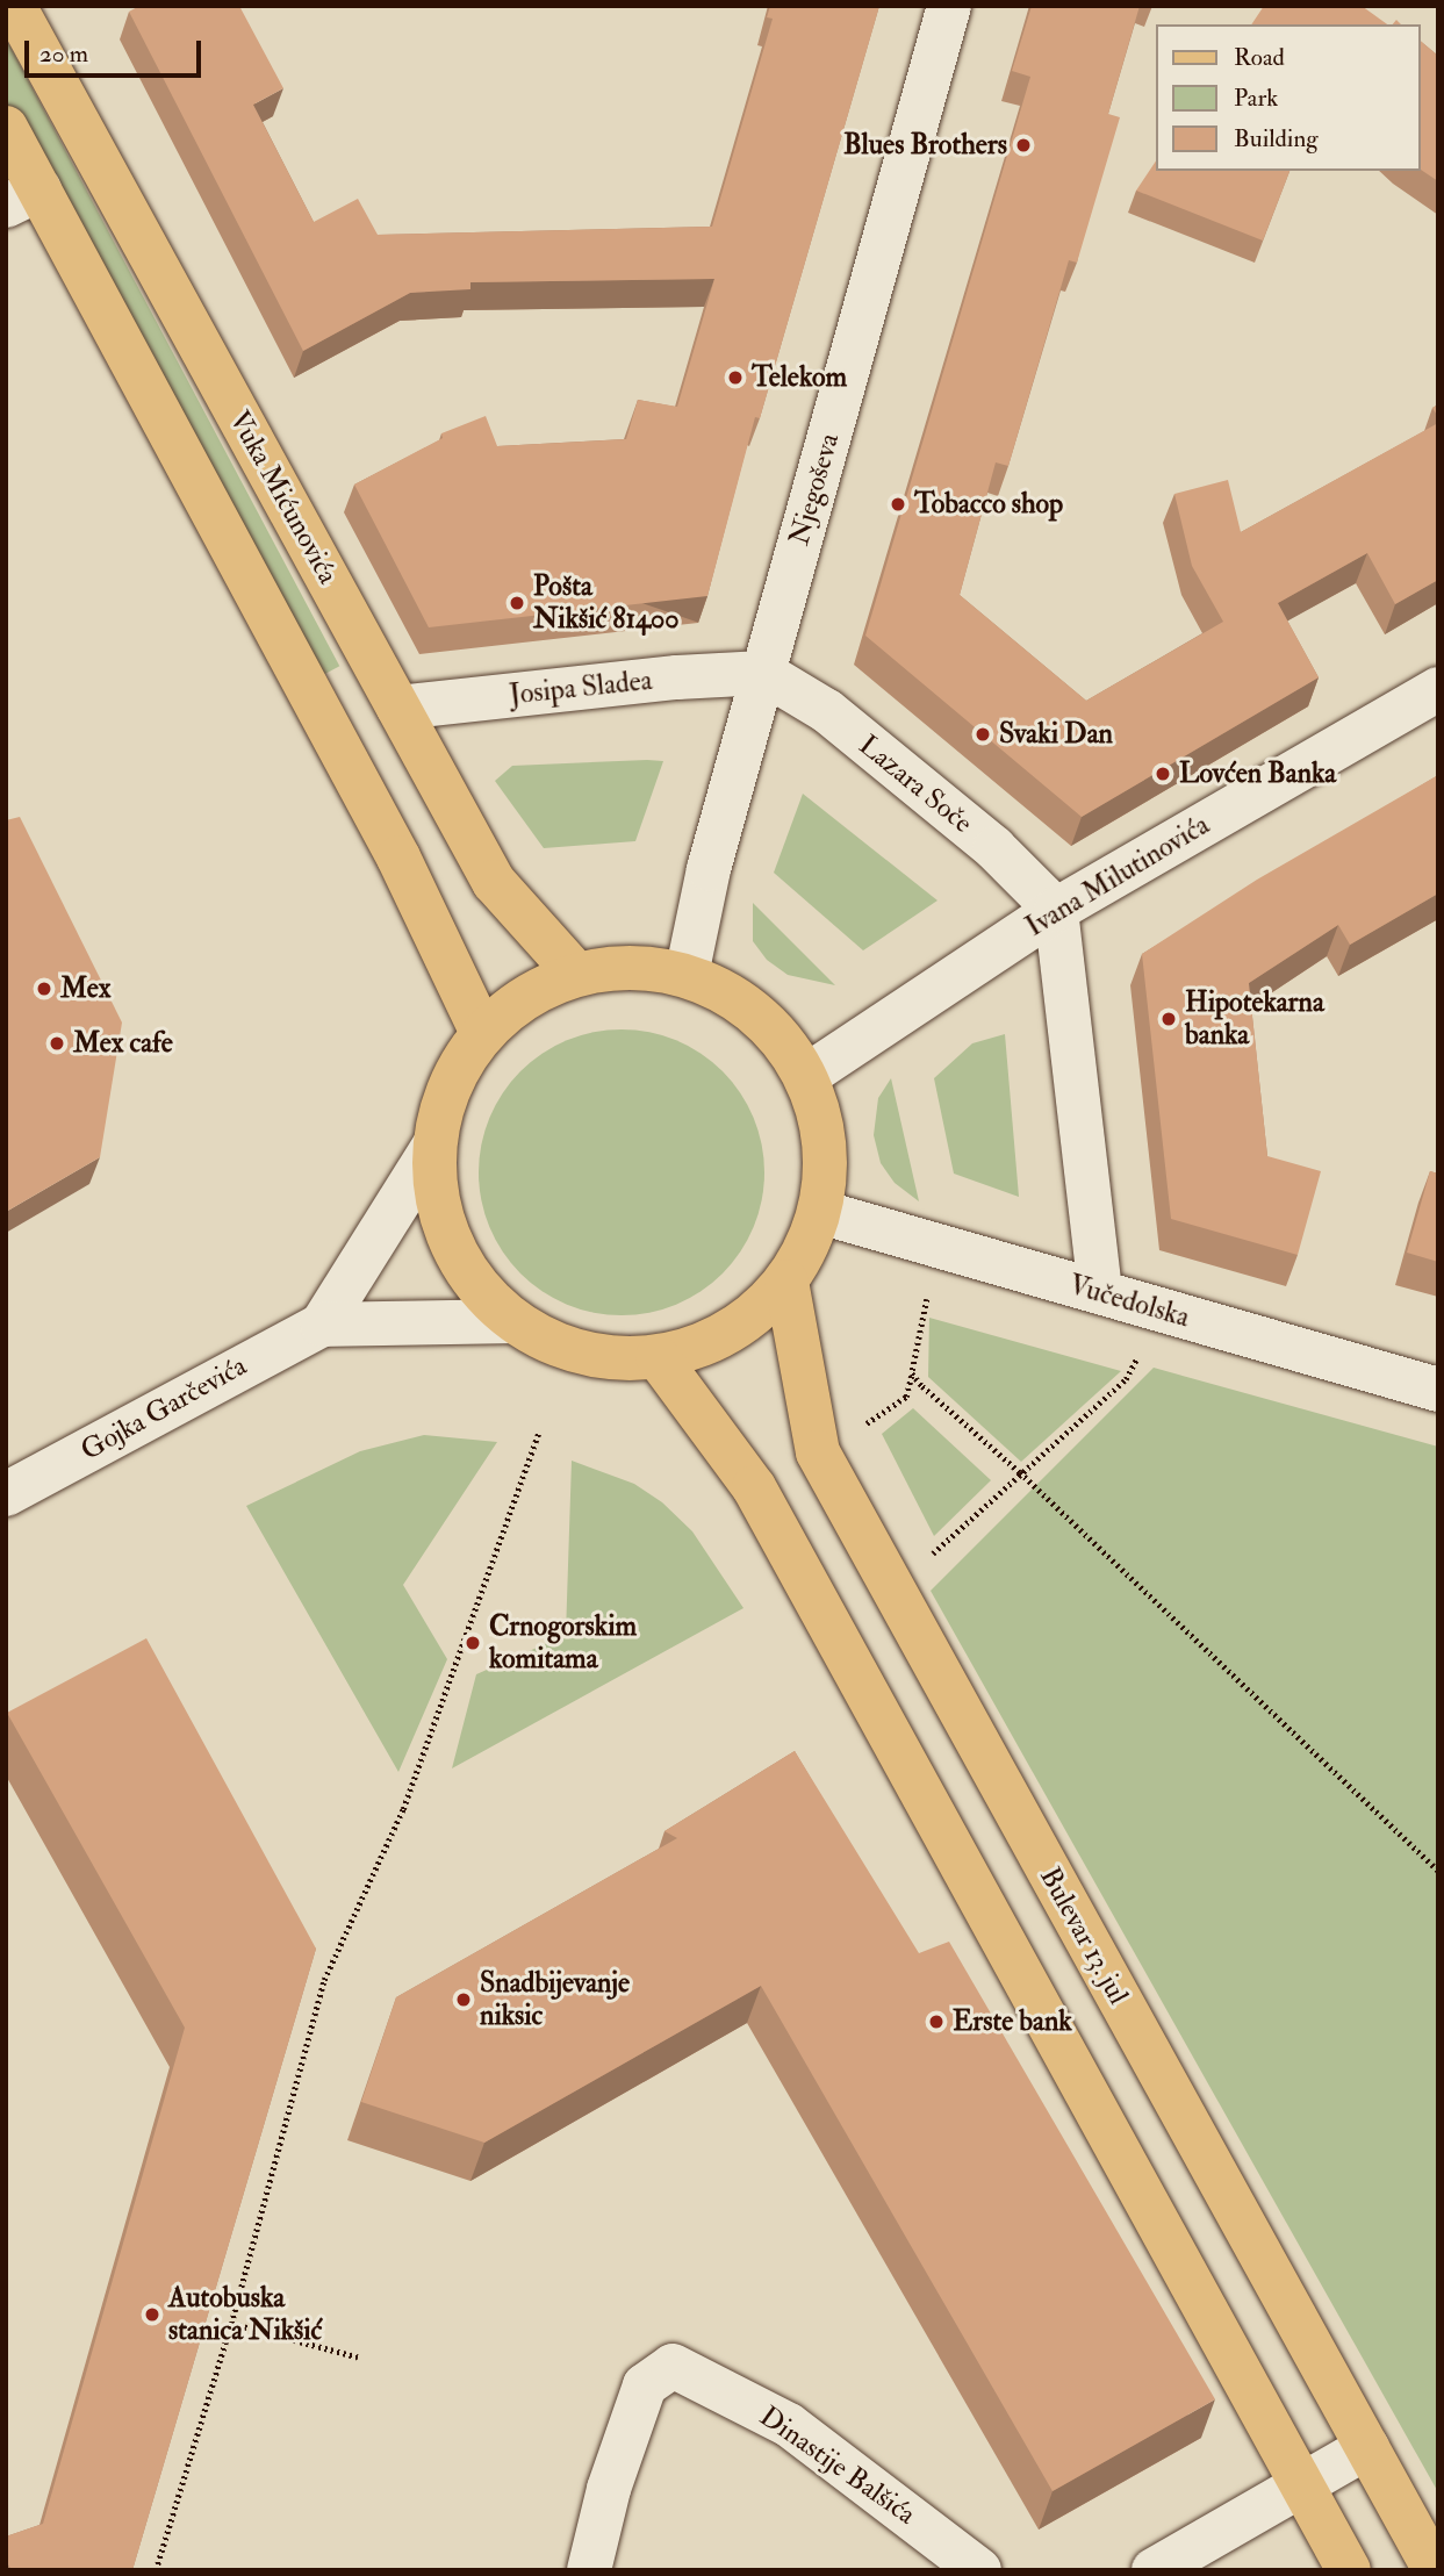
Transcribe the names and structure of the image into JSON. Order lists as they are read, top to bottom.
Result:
{
  "streets": {
    "main road": ["Vuka Mićunovića", "Bulevar 13. jul"],
    "street": [
      "Njegoševa",
      "Josipa Sladea",
      "Lazara Soče",
      "Ivana Milutinovića",
      "Vučedolska",
      "Gojka Garčevića",
      "Dinastije Balšića"
    ]
  },
  "crossings": [
    ["Njegoševa", "Josipa Sladea"],
    ["Njegoševa", "Lazara Soče"],
    ["Vuka Mićunovića", "Josipa Sladea"],
    ["Josipa Sladea", "Lazara Soče"],
    ["Lazara Soče", "Ivana Milutinovića"]
  ],
  "places": [
    "Blues Brothers",
    "Telekom",
    "Tobacco shop",
    "Pošta Nikšić 81400",
    "Svaki Dan",
    "Lovćen Banka",
    "Mex",
    "Hipotekarna banka",
    "Mex cafe",
    "Crnogorskim komitama",
    "Snadbijevanje niksic",
    "Erste bank",
    "Autobuska stanica Nikšić"
  ],
  "legend": ["Road", "Park", "Building"],
  "scale_bar": "20 m"
}
